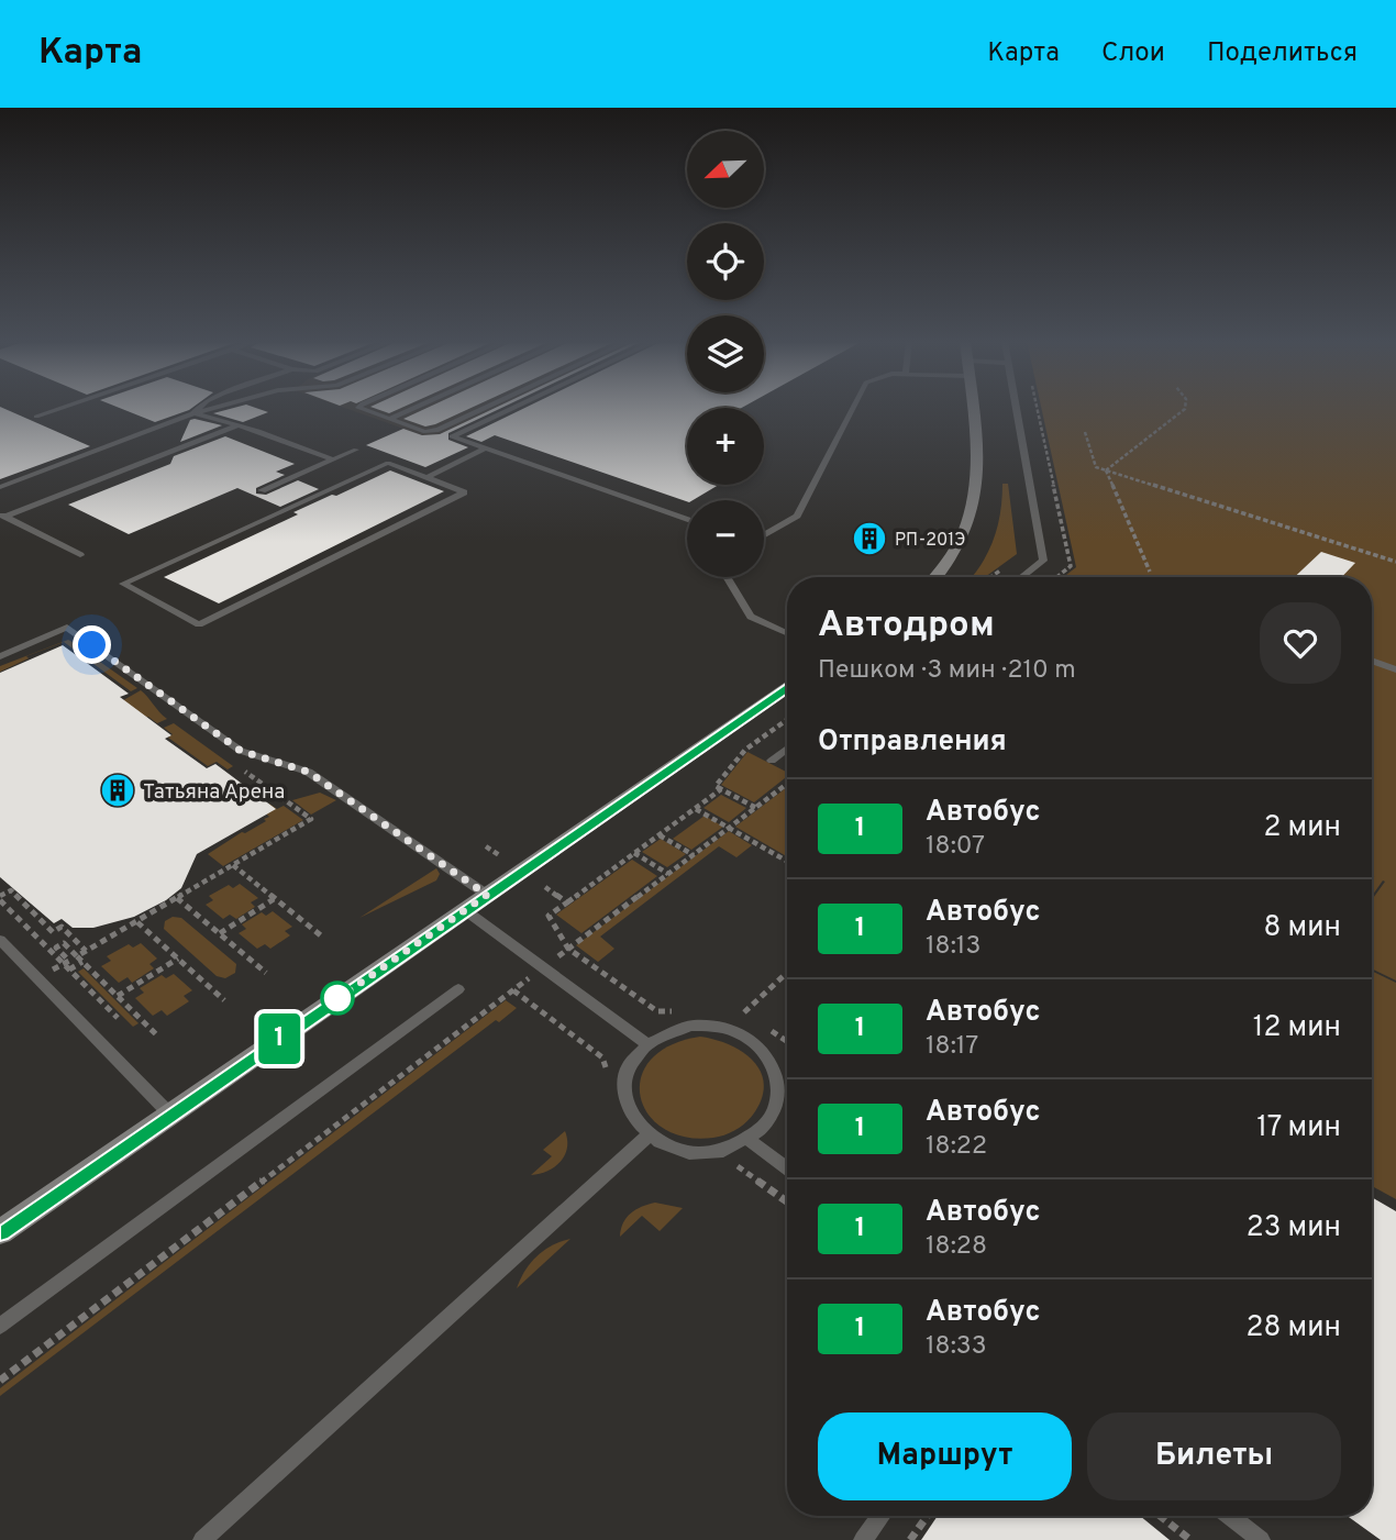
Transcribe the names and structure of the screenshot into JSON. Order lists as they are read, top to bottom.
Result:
{
  "places": {
    "building": ["РП-201Э", "Татьяна Арена"]
  },
  "lines": ["bus line 1"],
  "north": "bottom left",
  "page": {
    "header": "Карта",
    "nav": ["Карта", "Слои", "Поделиться"],
    "on_map": "1",
    "map_buttons": ["+", "−"],
    "heading": [
      ["Автодром", "Пешком · 3 мин · 210 m"],
      "Отправления"
    ],
    "list": [
      {
        "mark": "1",
        "name": "Автобус",
        "note": "18:07",
        "value": "2 мин"
      },
      {
        "mark": "1",
        "name": "Автобус",
        "note": "18:13",
        "value": "8 мин"
      },
      {
        "mark": "1",
        "name": "Автобус",
        "note": "18:17",
        "value": "12 мин"
      },
      {
        "mark": "1",
        "name": "Автобус",
        "note": "18:22",
        "value": "17 мин"
      },
      {
        "mark": "1",
        "name": "Автобус",
        "note": "18:28",
        "value": "23 мин"
      },
      {
        "mark": "1",
        "name": "Автобус",
        "note": "18:33",
        "value": "28 мин"
      }
    ],
    "buttons": ["Маршрут", "Билеты"]
  }
}
